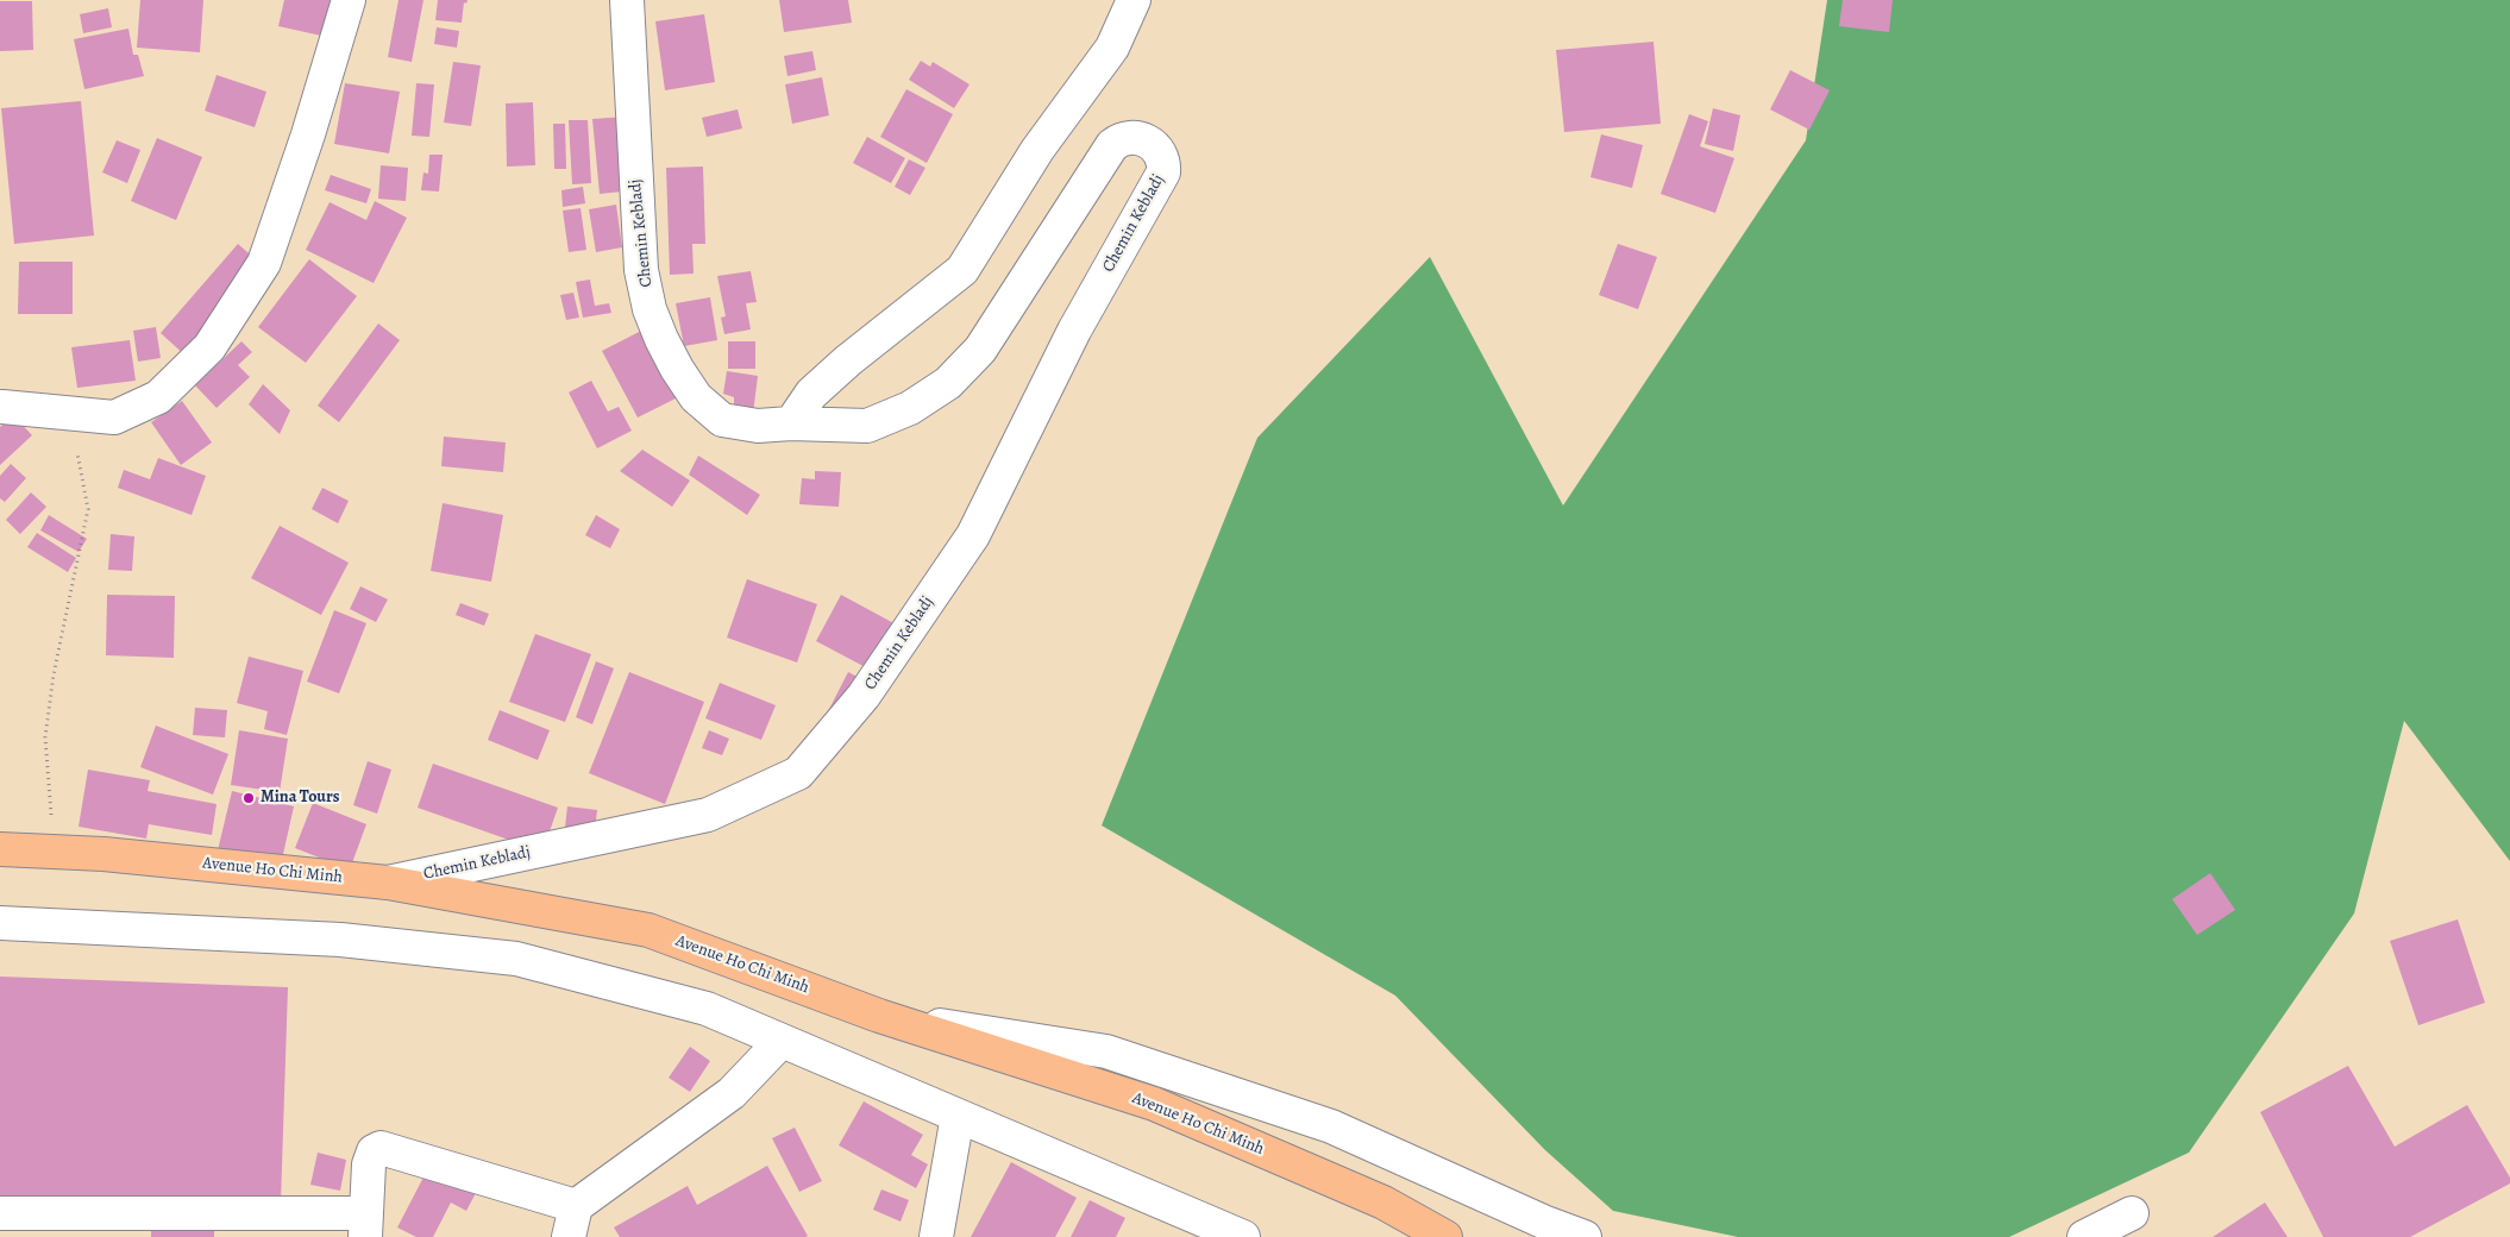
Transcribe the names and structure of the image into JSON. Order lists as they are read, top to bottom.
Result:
{
  "streets": {
    "main road": ["Avenue Ho Chi Minh"],
    "street": ["Chemin Kebladj"]
  },
  "crossings": [
    ["Chemin Kebladj", "Avenue Ho Chi Minh"]
  ],
  "places": ["Mina Tours"]
}
